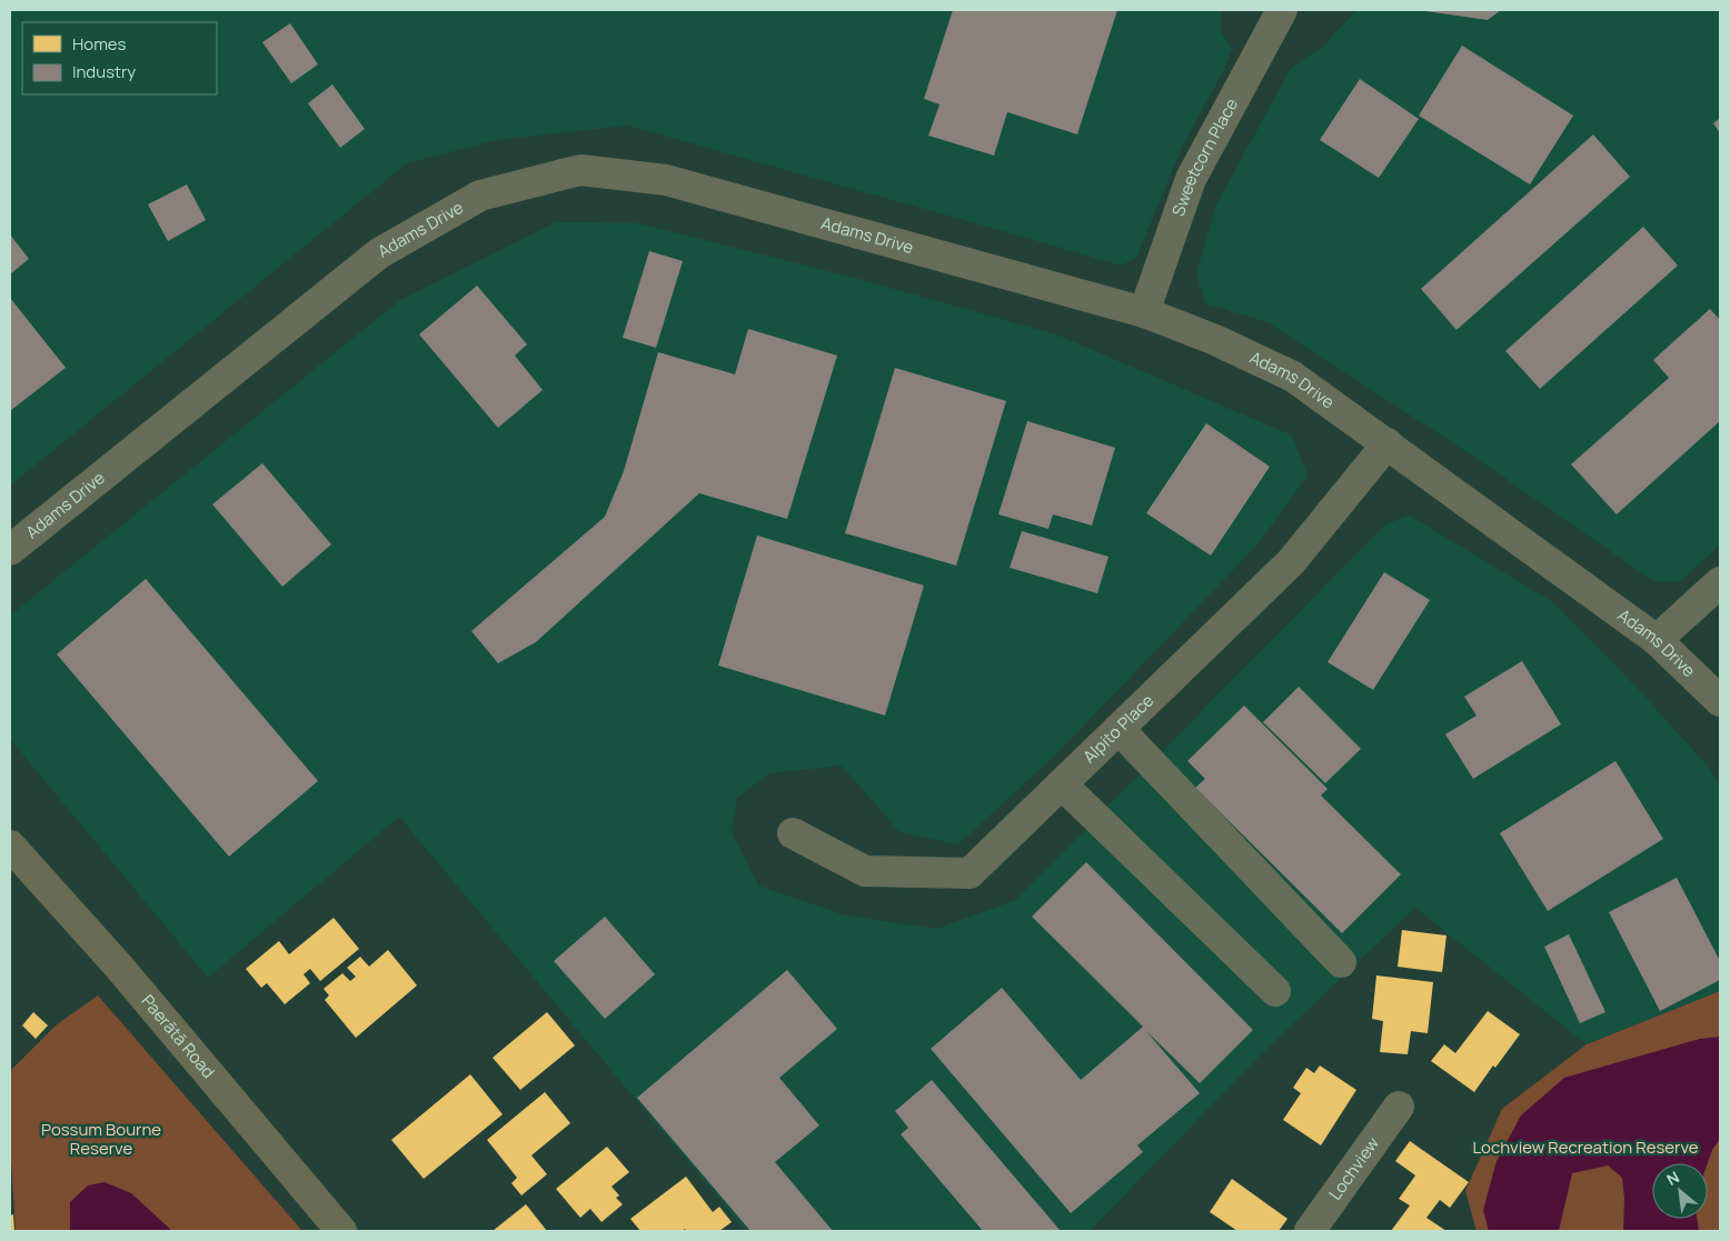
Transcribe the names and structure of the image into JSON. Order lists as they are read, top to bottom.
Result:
{
  "streets": {
    "main road": ["Paerātā Road"],
    "street": [
      "Sweetcorn Place",
      "Adams Drive",
      "Alpito Place",
      "Lochview"
    ]
  },
  "crossings": [
    ["Sweetcorn Place", "Adams Drive"],
    ["Adams Drive", "Alpito Place"]
  ],
  "parks": ["Possum Bourne Reserve", "Lochview Recreation Reserve"],
  "legend": ["Homes", "Industry"],
  "north": "top left"
}
